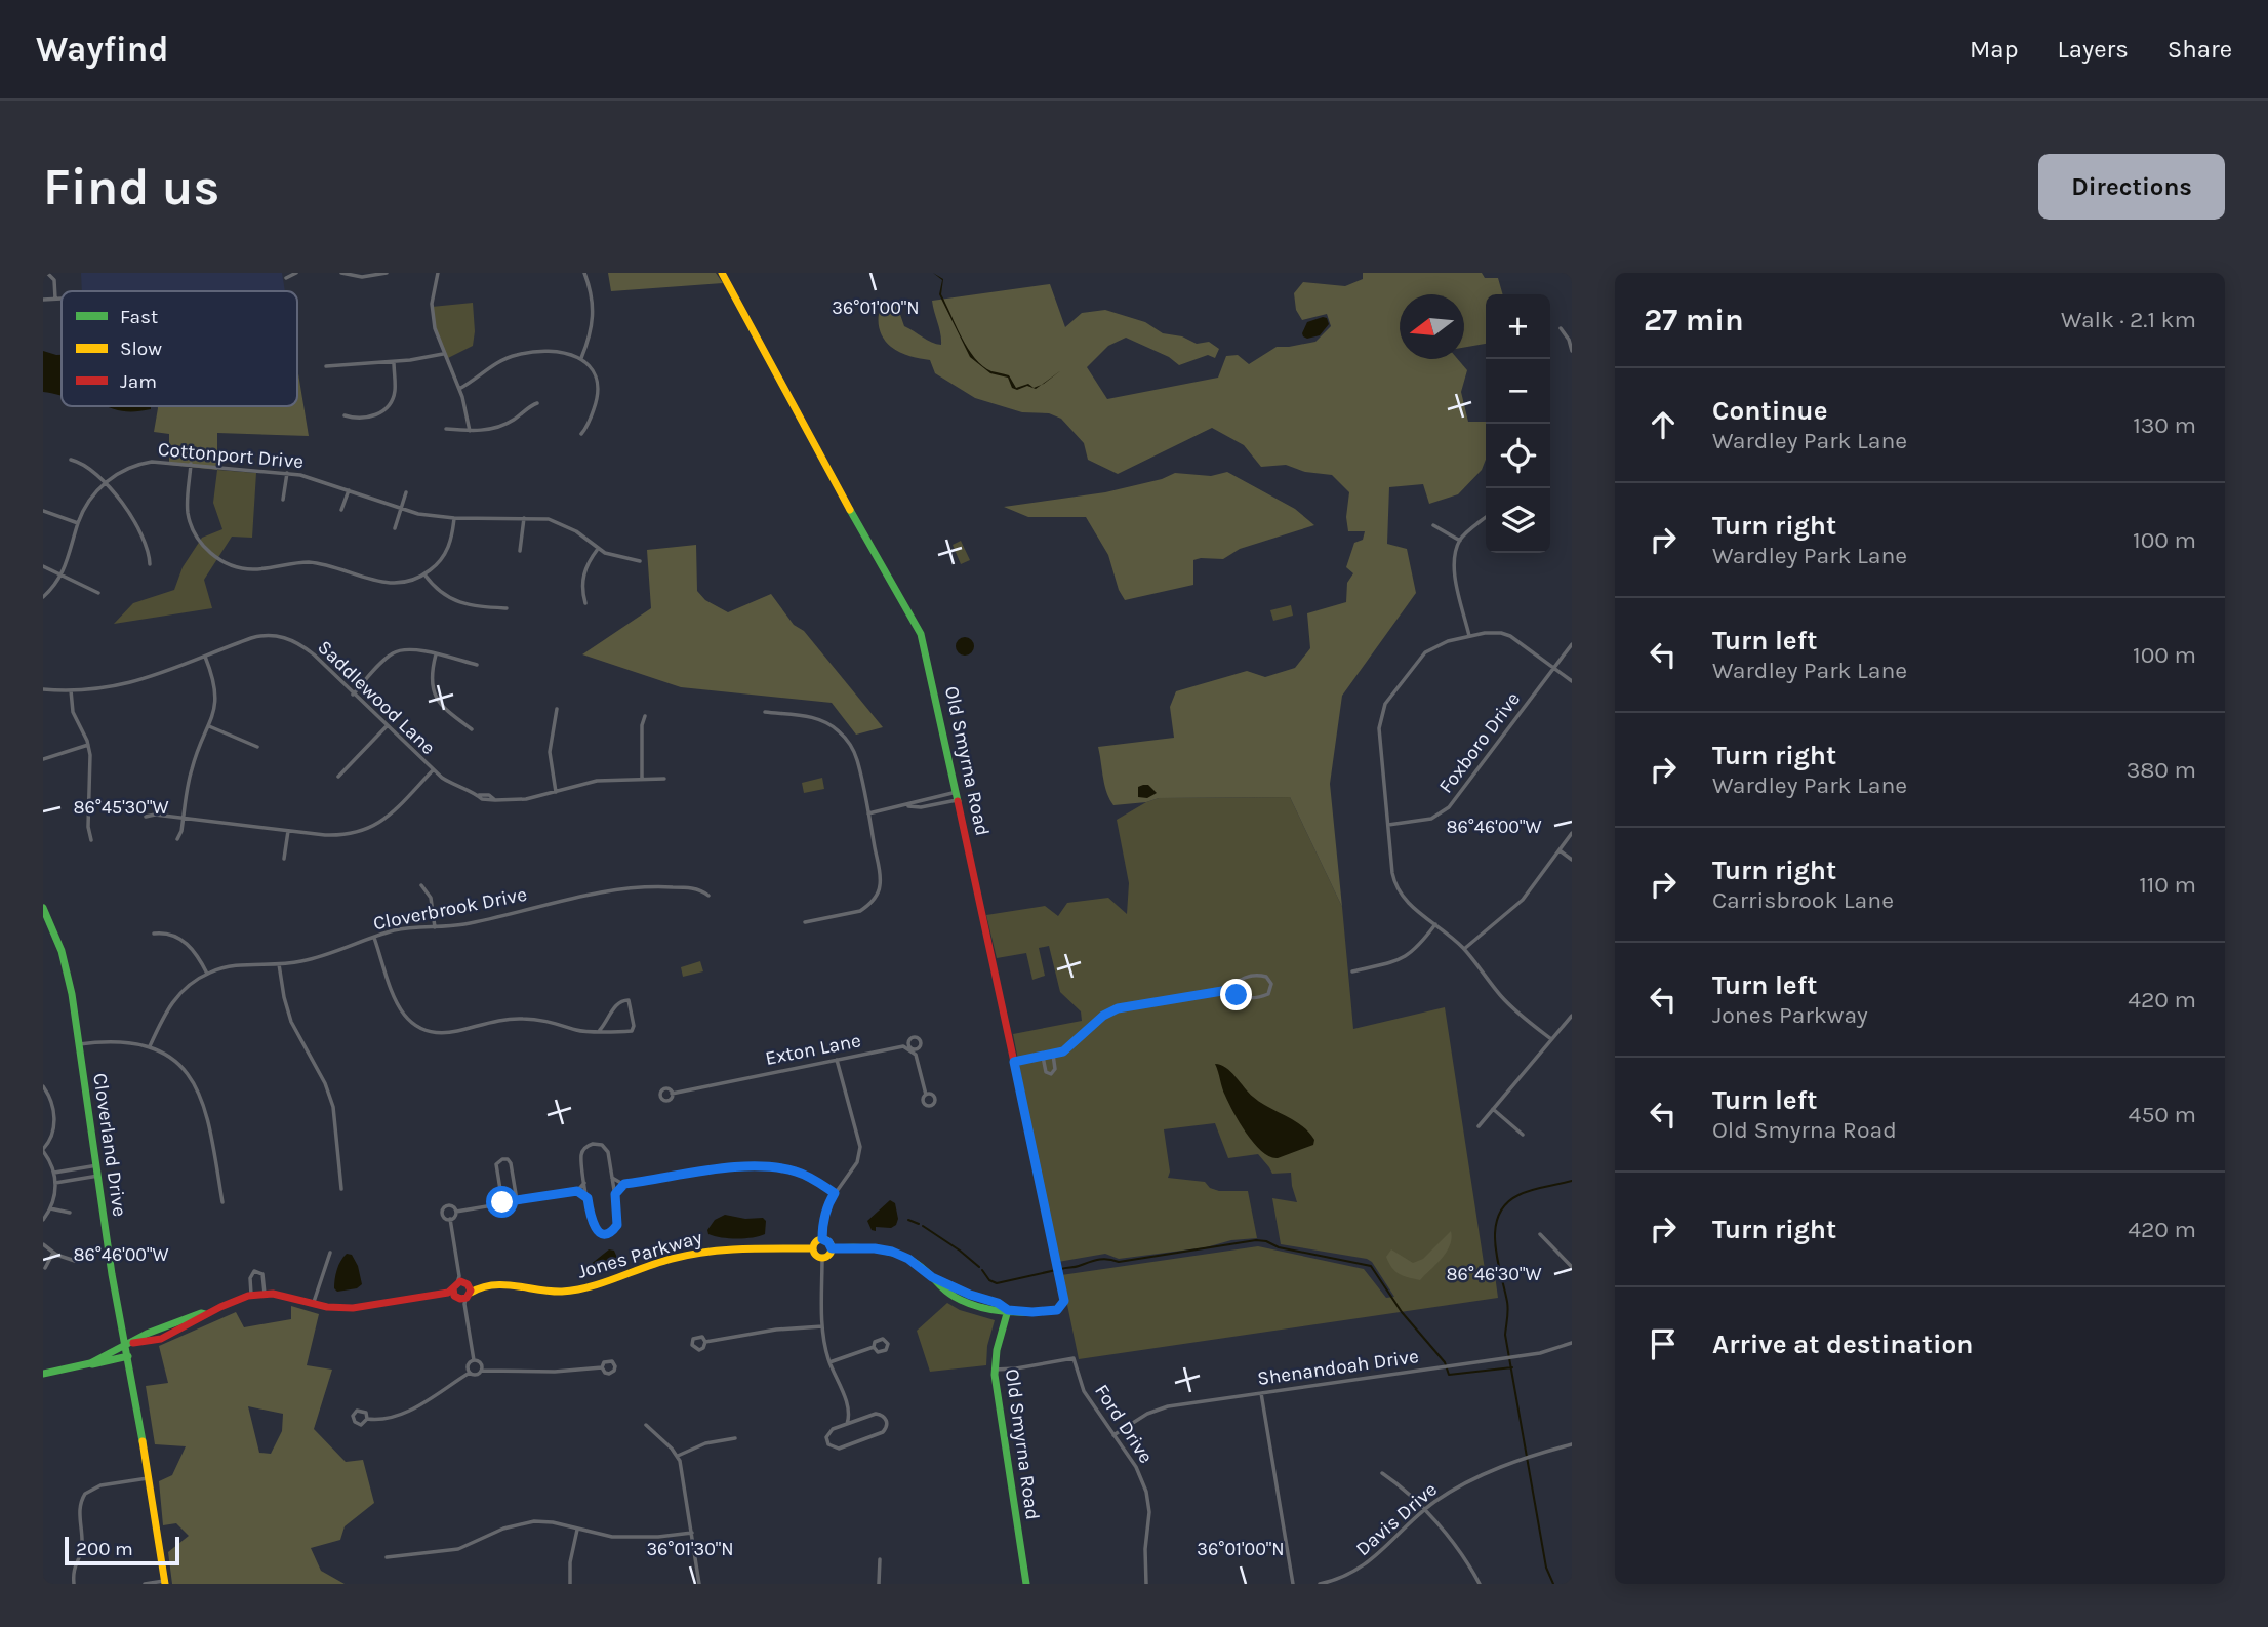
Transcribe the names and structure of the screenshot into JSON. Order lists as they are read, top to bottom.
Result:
{
  "streets": {
    "street": [
      "Cottonport Drive",
      "Saddlewood Lane",
      "Foxboro Drive",
      "Old Smyrna Road",
      "Cloverbrook Drive",
      "Exton Lane",
      "Cloverland Drive",
      "Jones Parkway",
      "Shenandoah Drive",
      "Ford Drive",
      "Davis Drive"
    ]
  },
  "crossings": [
    ["Old Smyrna Road", "Ford Drive"],
    ["Cloverland Drive", "Jones Parkway"],
    ["Shenandoah Drive", "Ford Drive"]
  ],
  "legend": ["Fast", "Slow", "Jam"],
  "scale_bar": "200 m",
  "north": "left",
  "page": {
    "header": "Wayfind",
    "nav": ["Map", "Layers", "Share"],
    "buttons": "Directions",
    "title": "Find us",
    "heading": ["27 min", "Walk · 2.1 km"],
    "map_buttons": ["+", "−"],
    "list": [
      ["Continue", "Wardley Park Lane", "130 m"],
      ["Turn right", "Wardley Park Lane", "100 m"],
      ["Turn left", "Wardley Park Lane", "100 m"],
      ["Turn right", "Wardley Park Lane", "380 m"],
      ["Turn right", "Carrisbrook Lane", "110 m"],
      ["Turn left", "Jones Parkway", "420 m"],
      ["Turn left", "Old Smyrna Road", "450 m"],
      ["Turn right", "420 m"],
      "Arrive at destination"
    ],
    "scale": "200 m"
  },
  "coordinates": [
    "36°01'00\"N",
    "86°45'30\"W",
    "86°46'00\"W",
    "86°46'30\"W",
    "36°01'30\"N"
  ]
}
